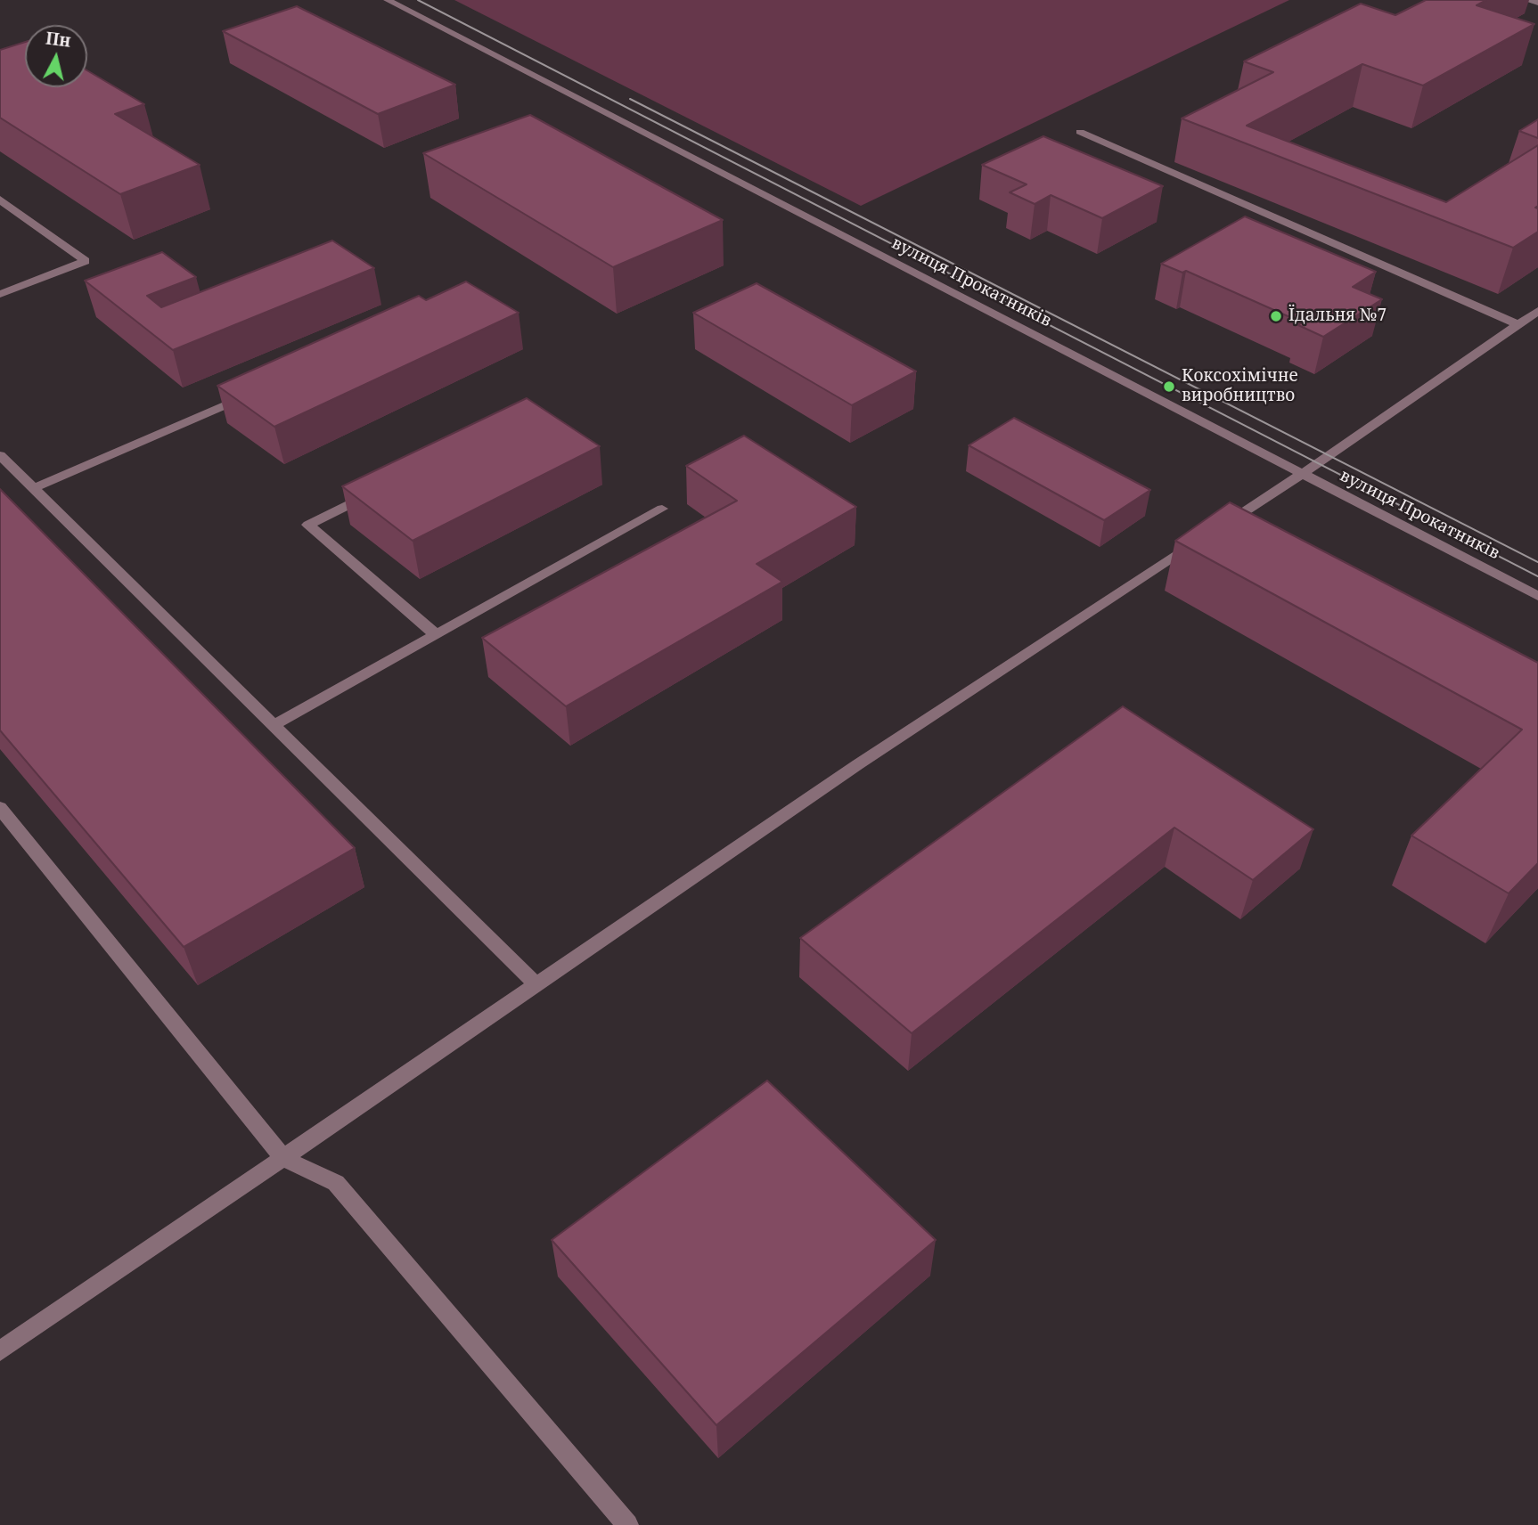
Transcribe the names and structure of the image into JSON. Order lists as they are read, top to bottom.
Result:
{
  "streets": {
    "street": ["вулиця Прокатників"]
  },
  "places": ["Їдальня №7", "Коксохімічне виробництво"],
  "north": "top"
}
